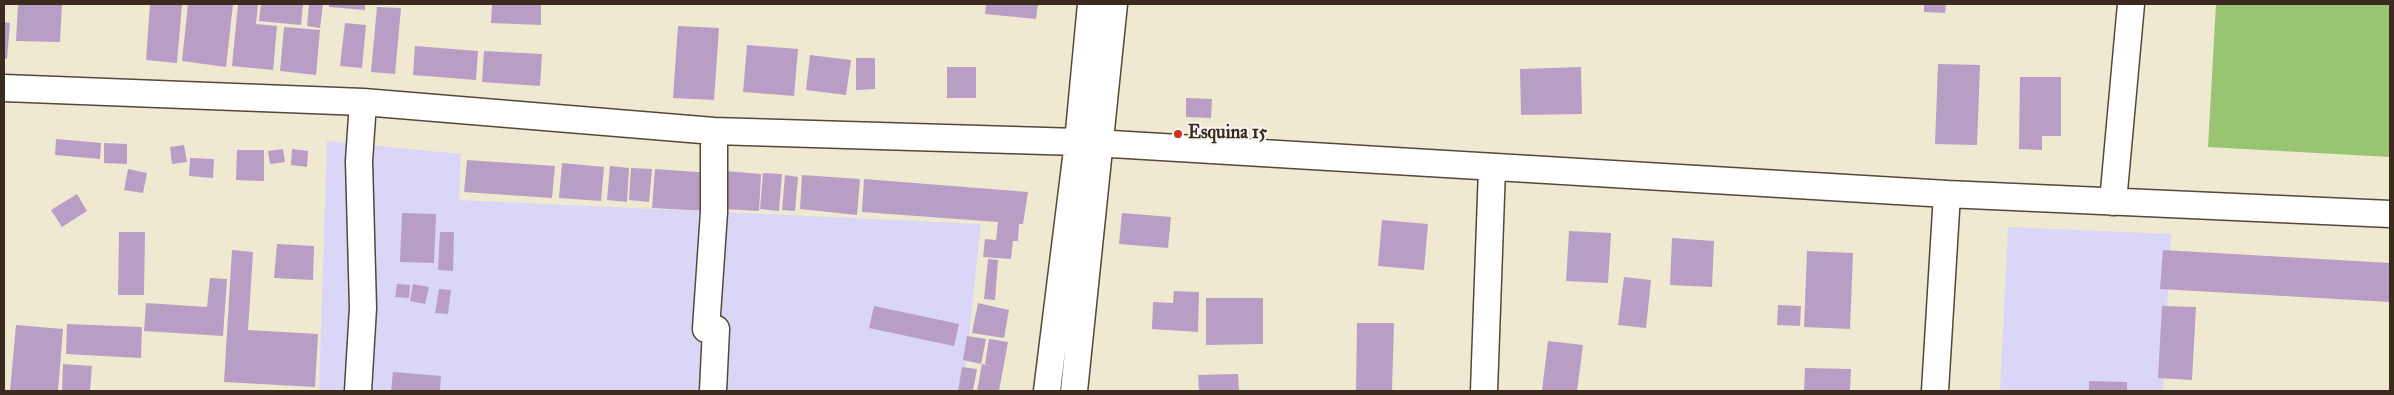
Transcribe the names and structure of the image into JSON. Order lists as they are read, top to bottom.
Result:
{
  "places": ["Esquina 15"]
}
